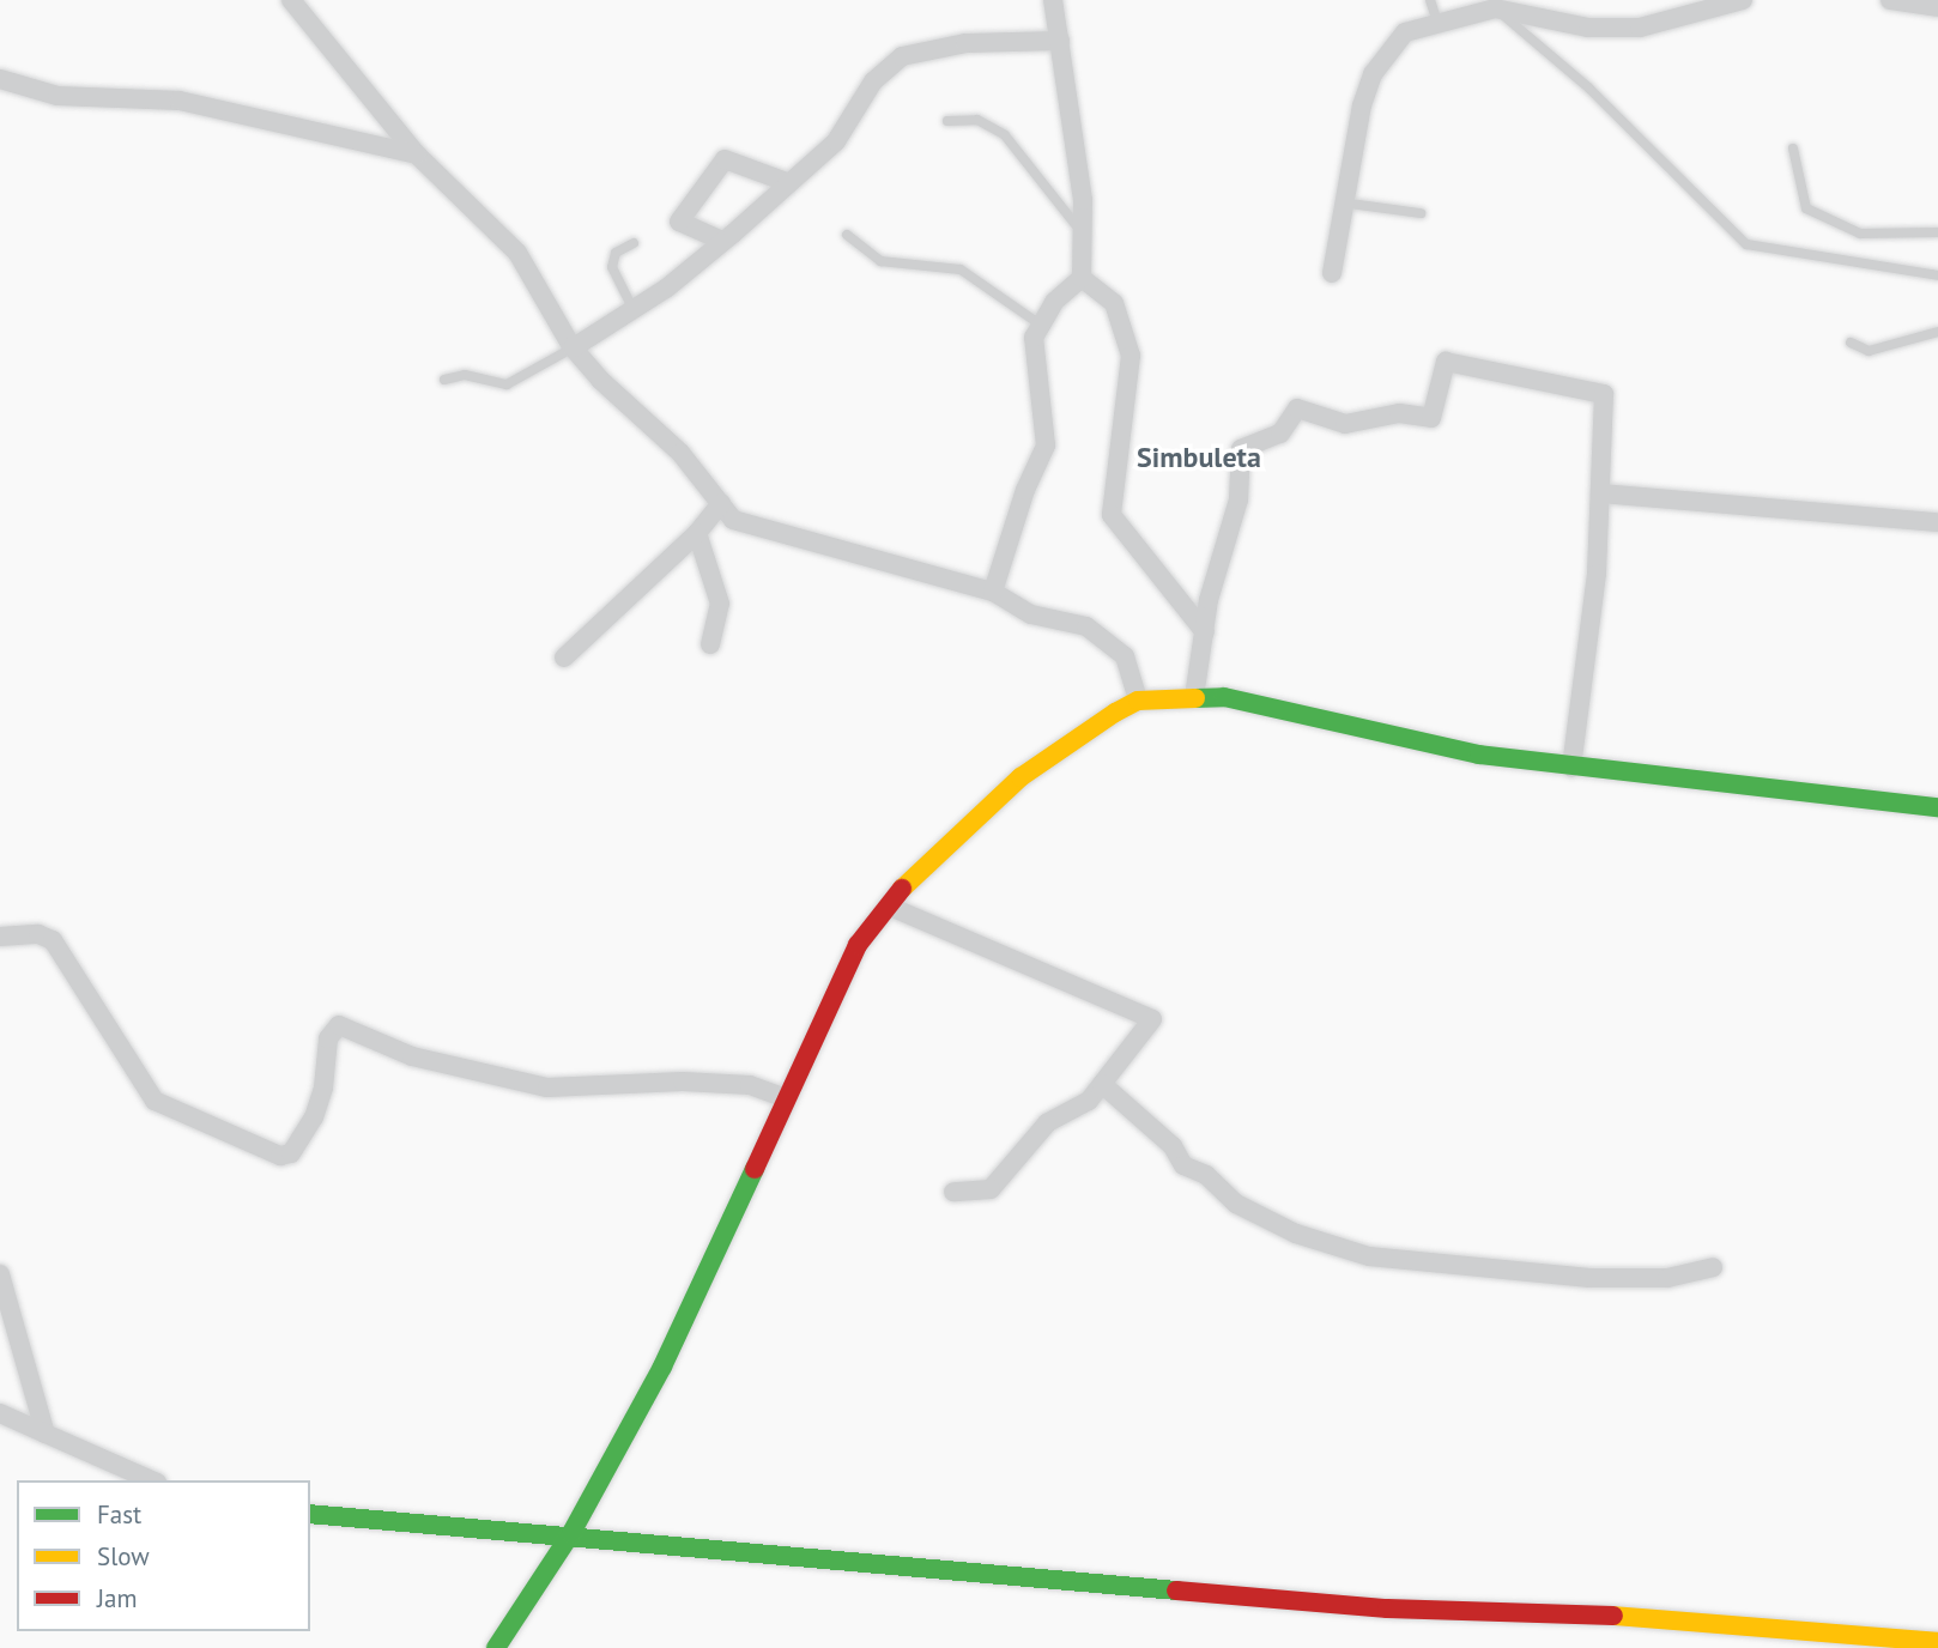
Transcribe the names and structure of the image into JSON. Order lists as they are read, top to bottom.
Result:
{
  "districts": ["Simbuleta"],
  "legend": ["Fast", "Slow", "Jam"]
}
